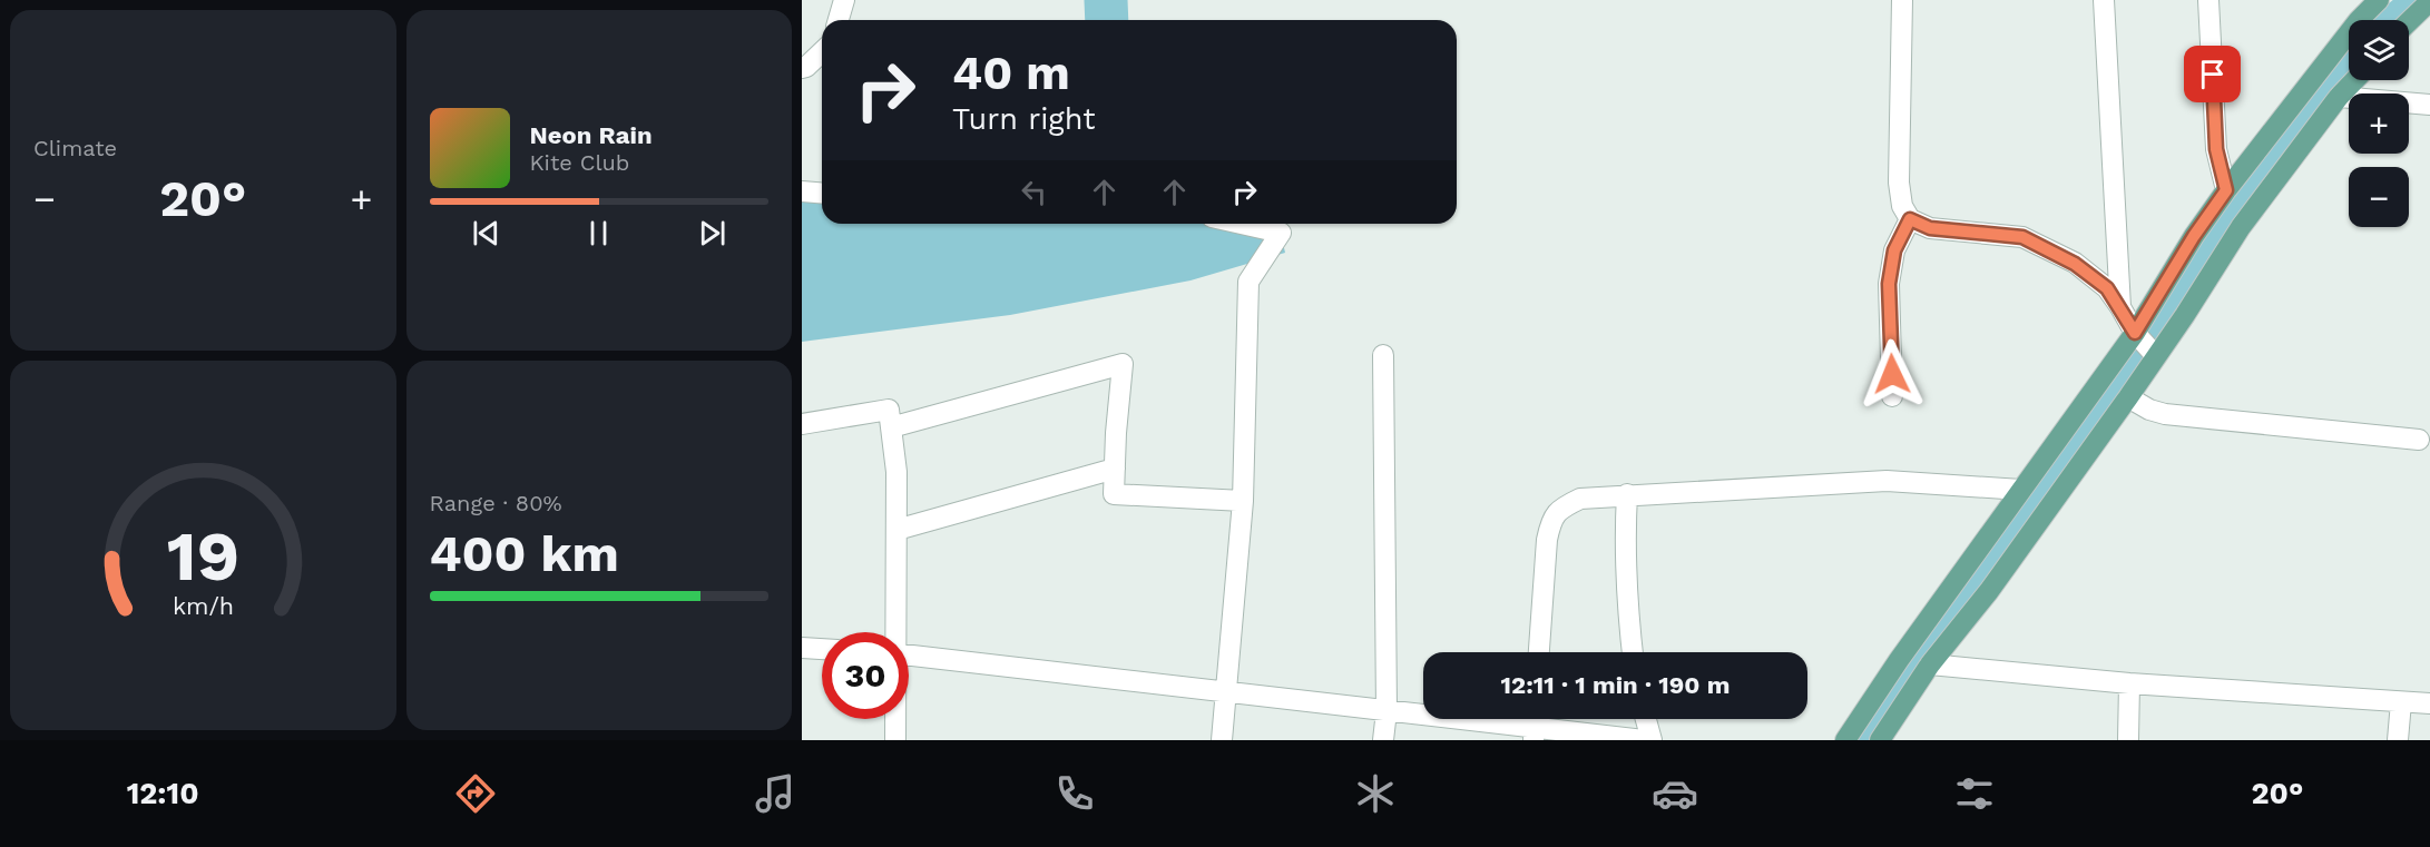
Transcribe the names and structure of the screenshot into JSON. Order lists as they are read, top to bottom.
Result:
{
  "page": {
    "tile": [
      "Climate",
      ["Range · 80%", "400 km"]
    ],
    "map_buttons": ["+", "−"],
    "turn": ["40 m", "Turn right"],
    "song": ["Neon Rain", "Kite Club"],
    "heat": ["−", "20°", "+"],
    "limit": "30",
    "trip": "12:11 · 1 min · 190 m",
    "tabs": ["12:10", "20°"],
    "gauge": ["19", "km/h"]
  }
}
